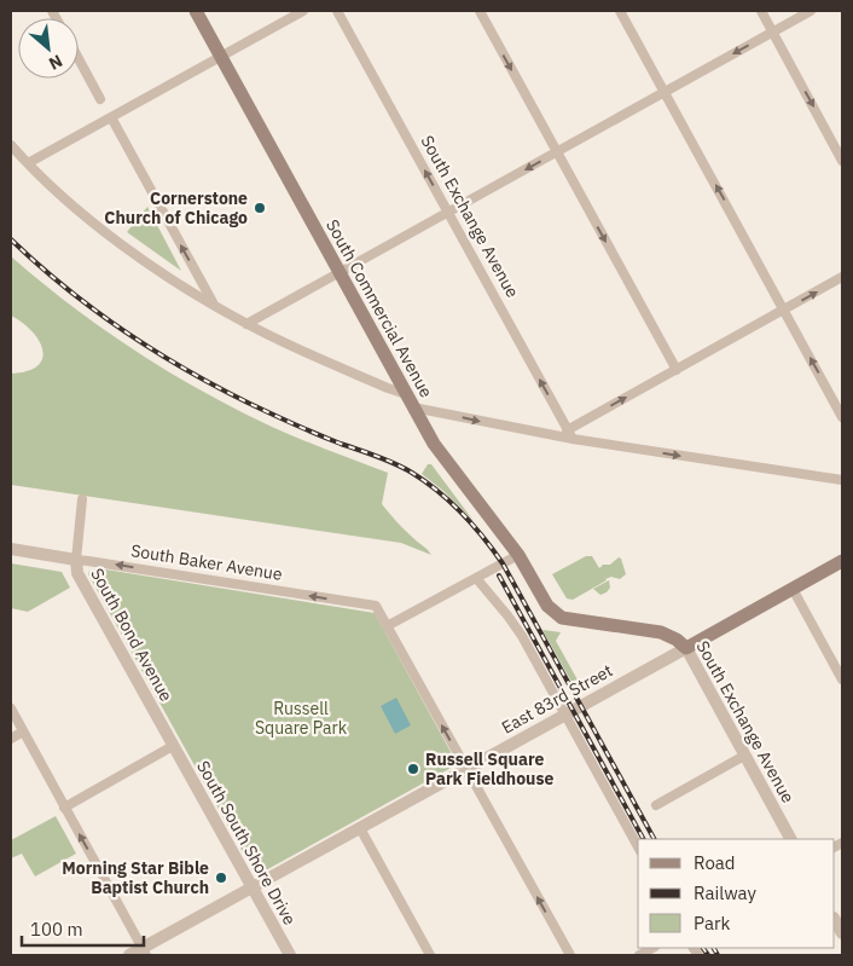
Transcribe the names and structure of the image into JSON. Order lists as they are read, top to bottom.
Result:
{
  "streets": {
    "main road": ["South Exchange Avenue", "South Commercial Avenue", "East 83rd Street"],
    "street": ["South Baker Avenue", "South Bond Avenue", "South South Shore Drive"]
  },
  "crossings": [
    ["South Exchange Avenue", "South Commercial Avenue"],
    ["South Exchange Avenue", "East 83rd Street"],
    ["South Baker Avenue", "South Bond Avenue"],
    ["South Bond Avenue", "South South Shore Drive"],
    ["East 83rd Street", "South South Shore Drive"]
  ],
  "one_way": ["South Exchange Avenue", "South Baker Avenue"],
  "parks": ["Russell Square Park"],
  "places": ["Cornerstone Church of Chicago", "Russell Square Park Fieldhouse", "Morning Star Bible Baptist Church"],
  "legend": ["Road", "Railway", "Park"],
  "scale_bar": "100 m",
  "north": "bottom right"
}
